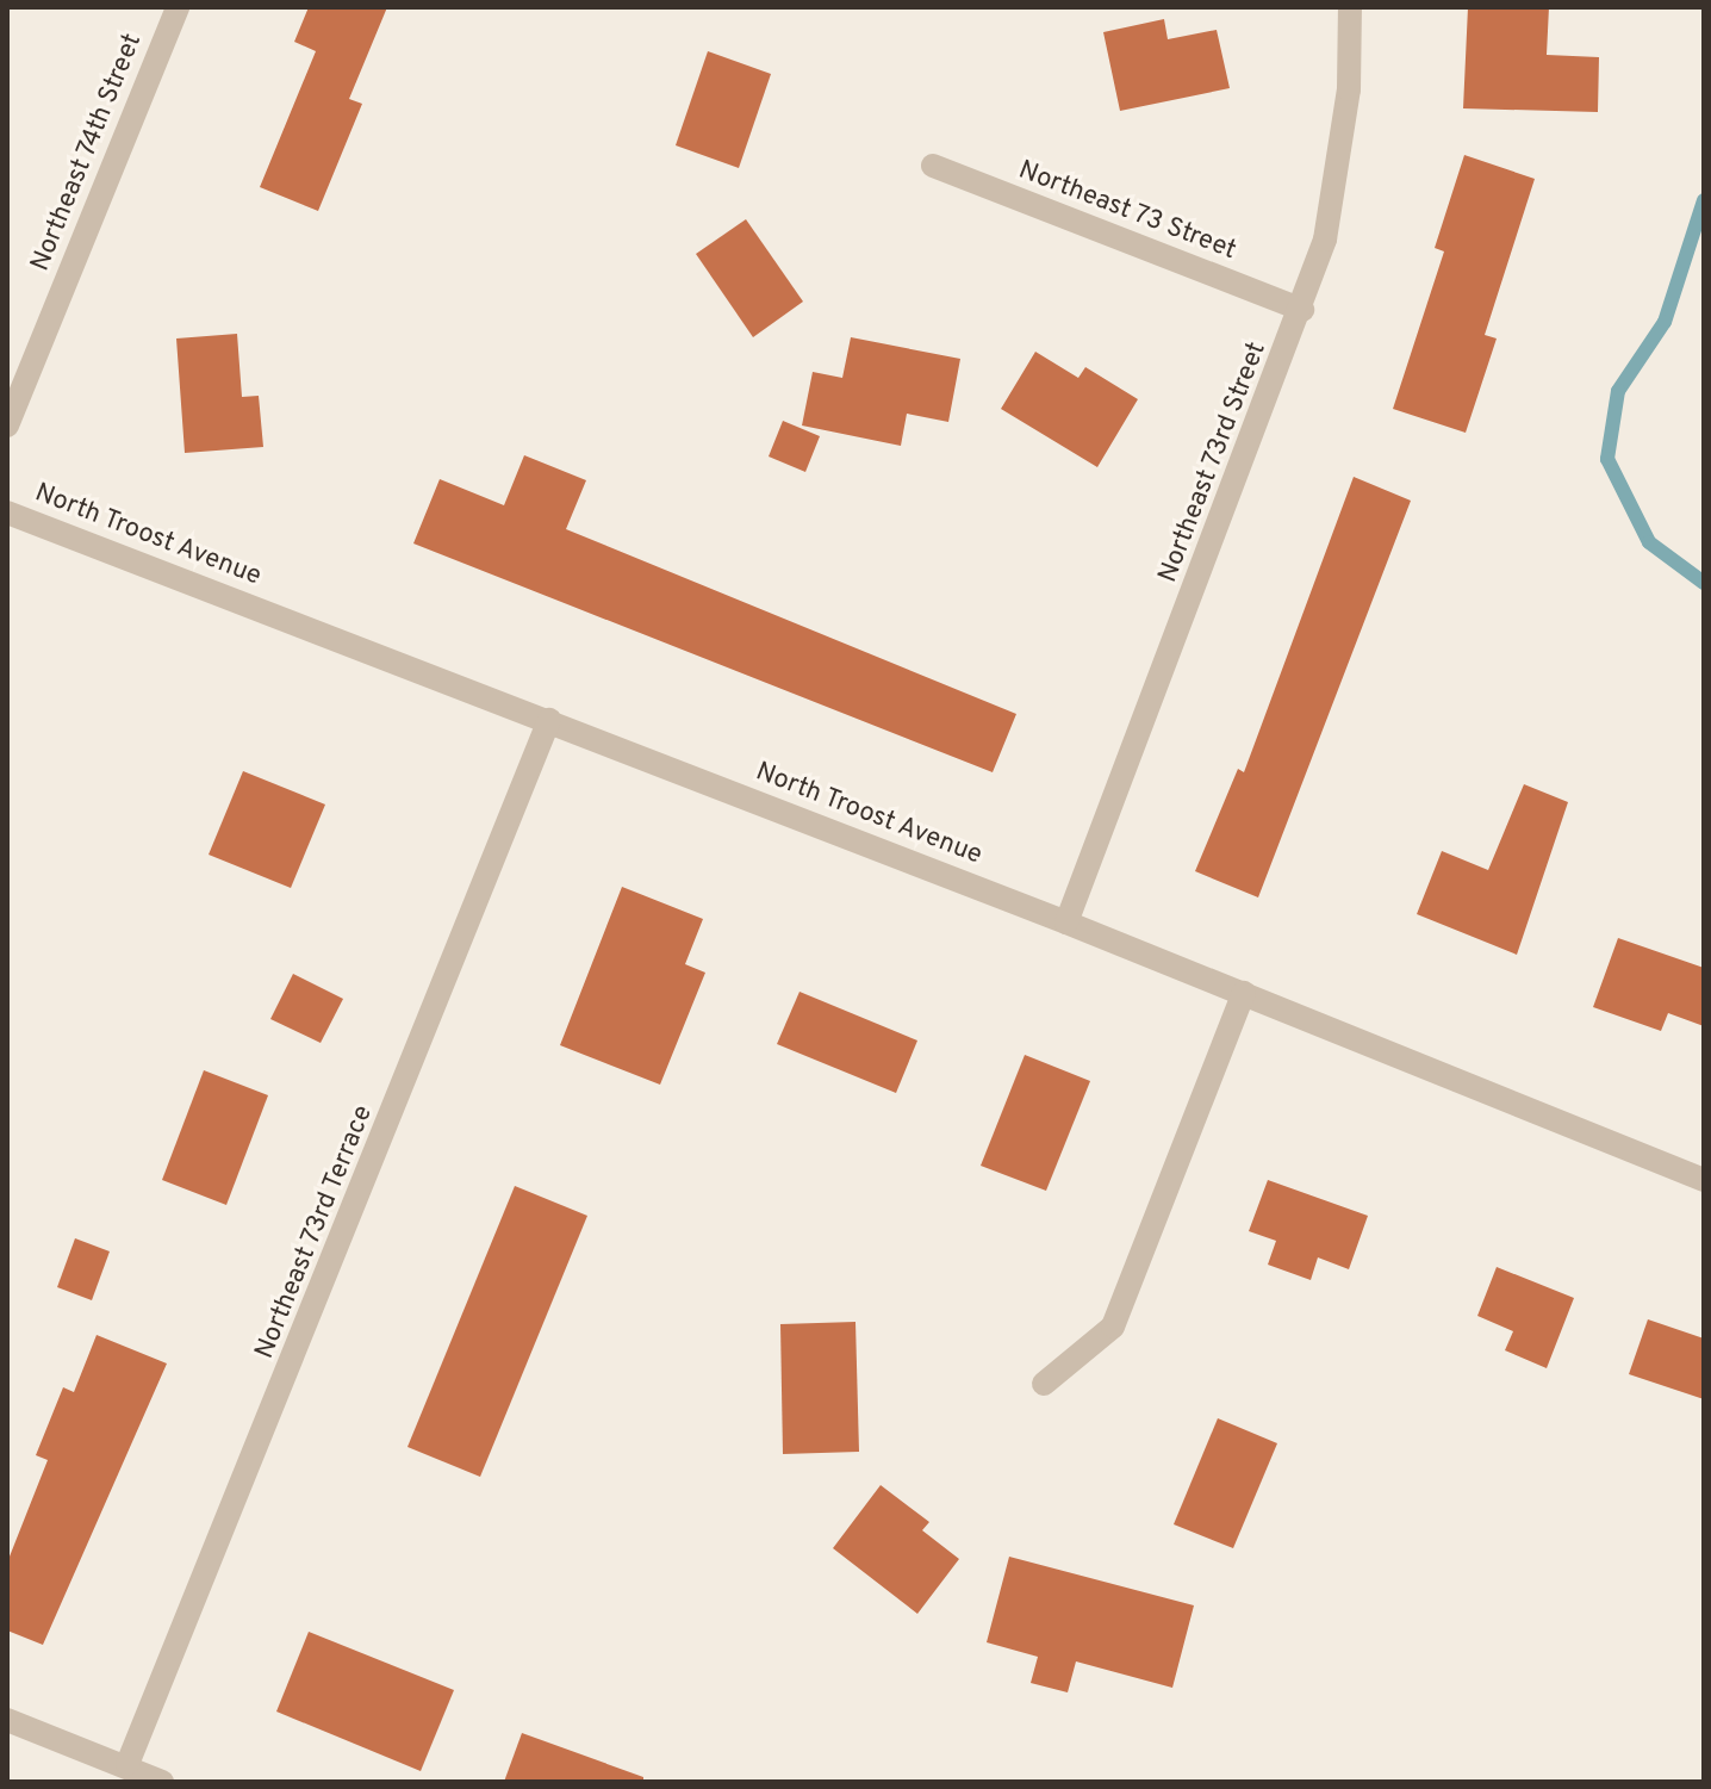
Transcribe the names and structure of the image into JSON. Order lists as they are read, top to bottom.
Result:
{
  "streets": {
    "street": [
      "Northeast 74th Street",
      "Northeast 73 Street",
      "Northeast 73rd Street",
      "North Troost Avenue",
      "Northeast 73rd Terrace"
    ]
  },
  "crossings": [
    ["Northeast 73 Street", "Northeast 73rd Street"],
    ["Northeast 73rd Street", "North Troost Avenue"],
    ["North Troost Avenue", "Northeast 73rd Terrace"]
  ]
}
